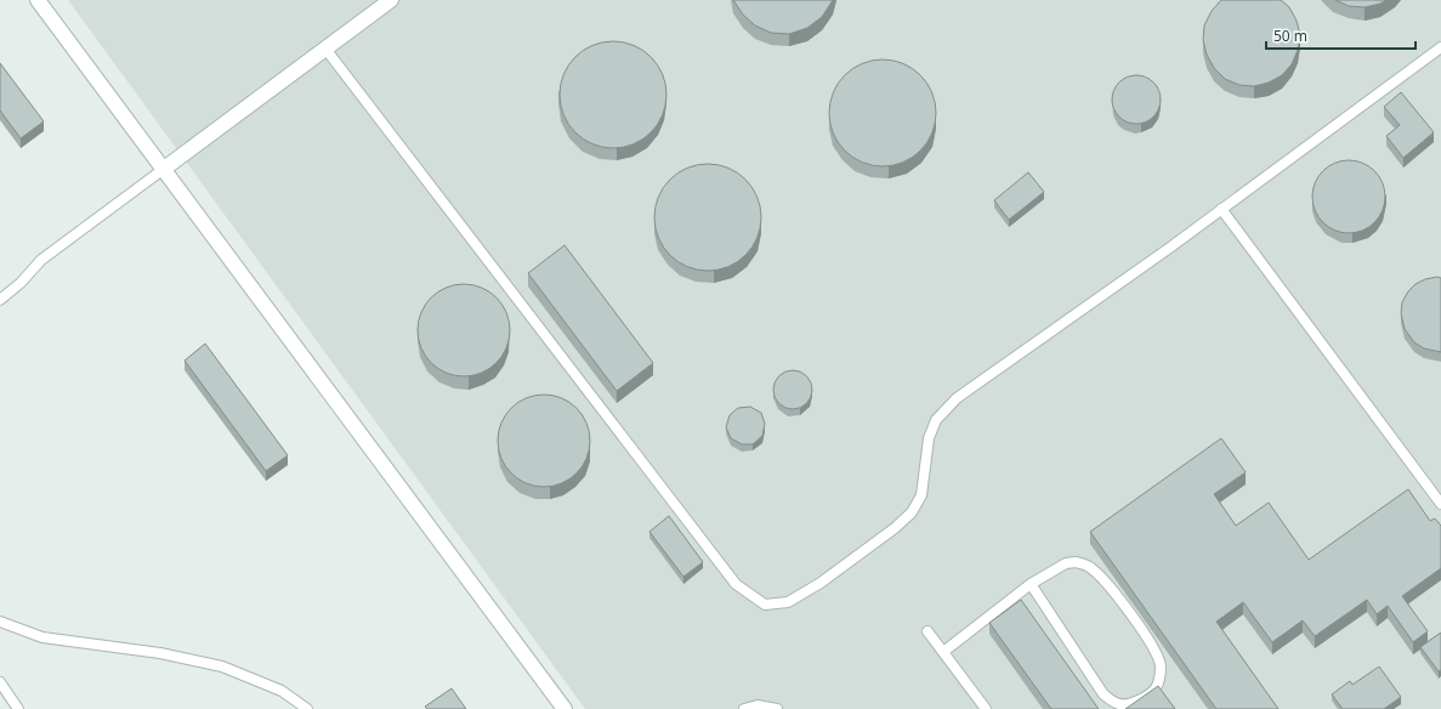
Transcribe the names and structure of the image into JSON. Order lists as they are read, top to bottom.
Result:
{
  "scale_bar": "50 m"
}
